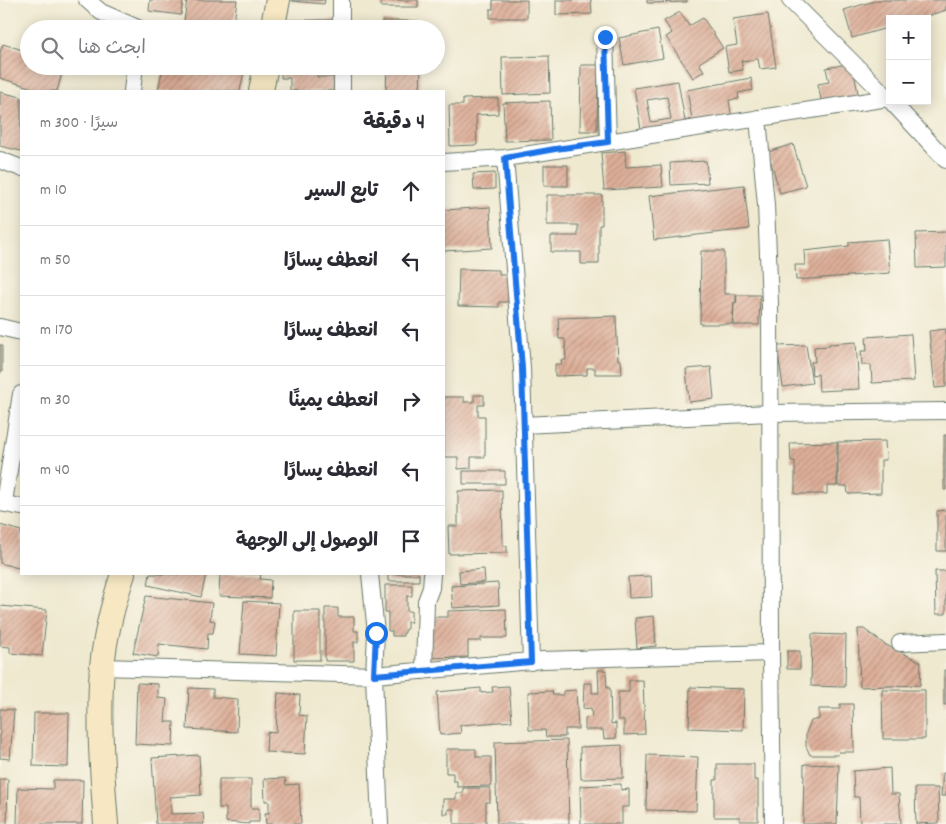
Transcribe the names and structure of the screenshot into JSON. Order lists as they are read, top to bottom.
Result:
{
  "page": {
    "map_buttons": ["+", "−"],
    "search": "ابحث هنا",
    "heading": ["4 دقيقة", "سيرًا · 300 m"],
    "list": [
      ["تابع السير", "10 m"],
      ["انعطف يسارًا", "50 m"],
      ["انعطف يسارًا", "170 m"],
      ["انعطف يمينًا", "30 m"],
      ["انعطف يسارًا", "40 m"],
      "الوصول إلى الوجهة"
    ]
  }
}
